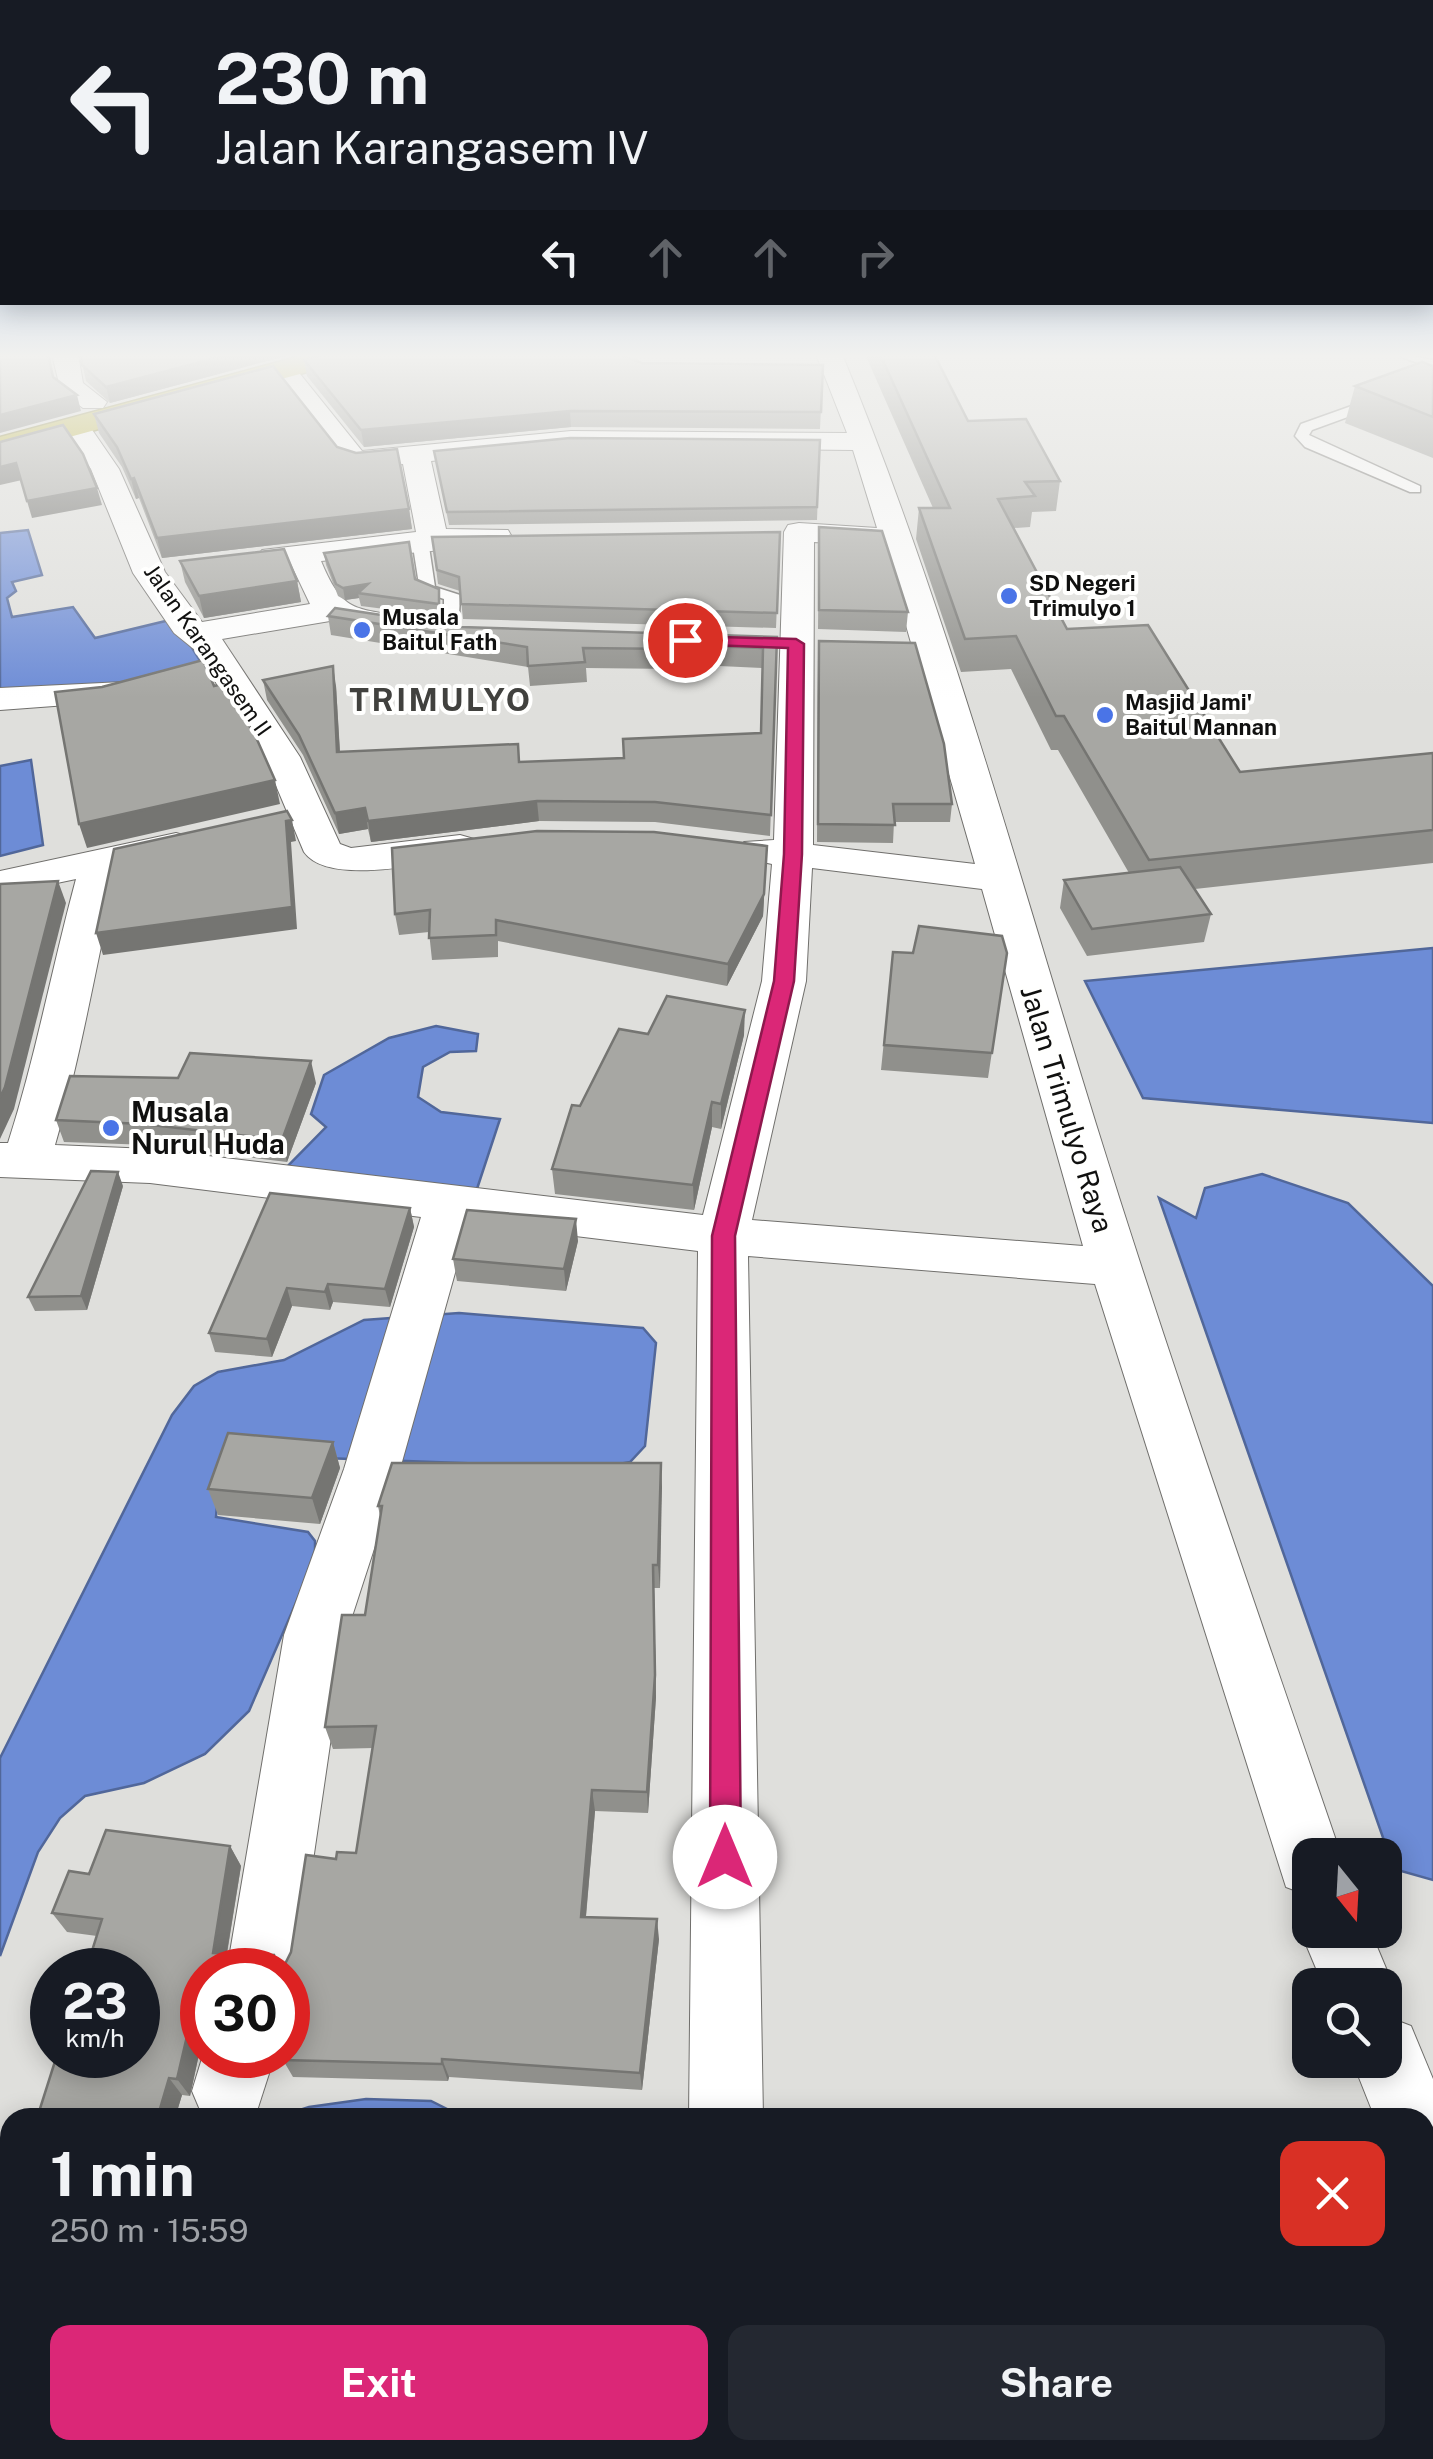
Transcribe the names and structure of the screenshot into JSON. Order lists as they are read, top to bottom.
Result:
{
  "streets": {
    "street": ["Jalan Karangasem II", "Jalan Trimulyo Raya"]
  },
  "districts": ["TRIMULYO"],
  "places": [
    "SD Negeri Trimulyo 1",
    "Musala Baitul Fath",
    "Masjid Jami' Baitul Mannan",
    "Musala Nurul Huda"
  ],
  "north": "bottom",
  "page": {
    "turn": ["230 m", "Jalan Karangasem IV"],
    "speed": "23 km/h",
    "limit": "30",
    "heading": ["1 min", "250 m · 15:59"],
    "buttons": ["Exit", "Share"]
  }
}
